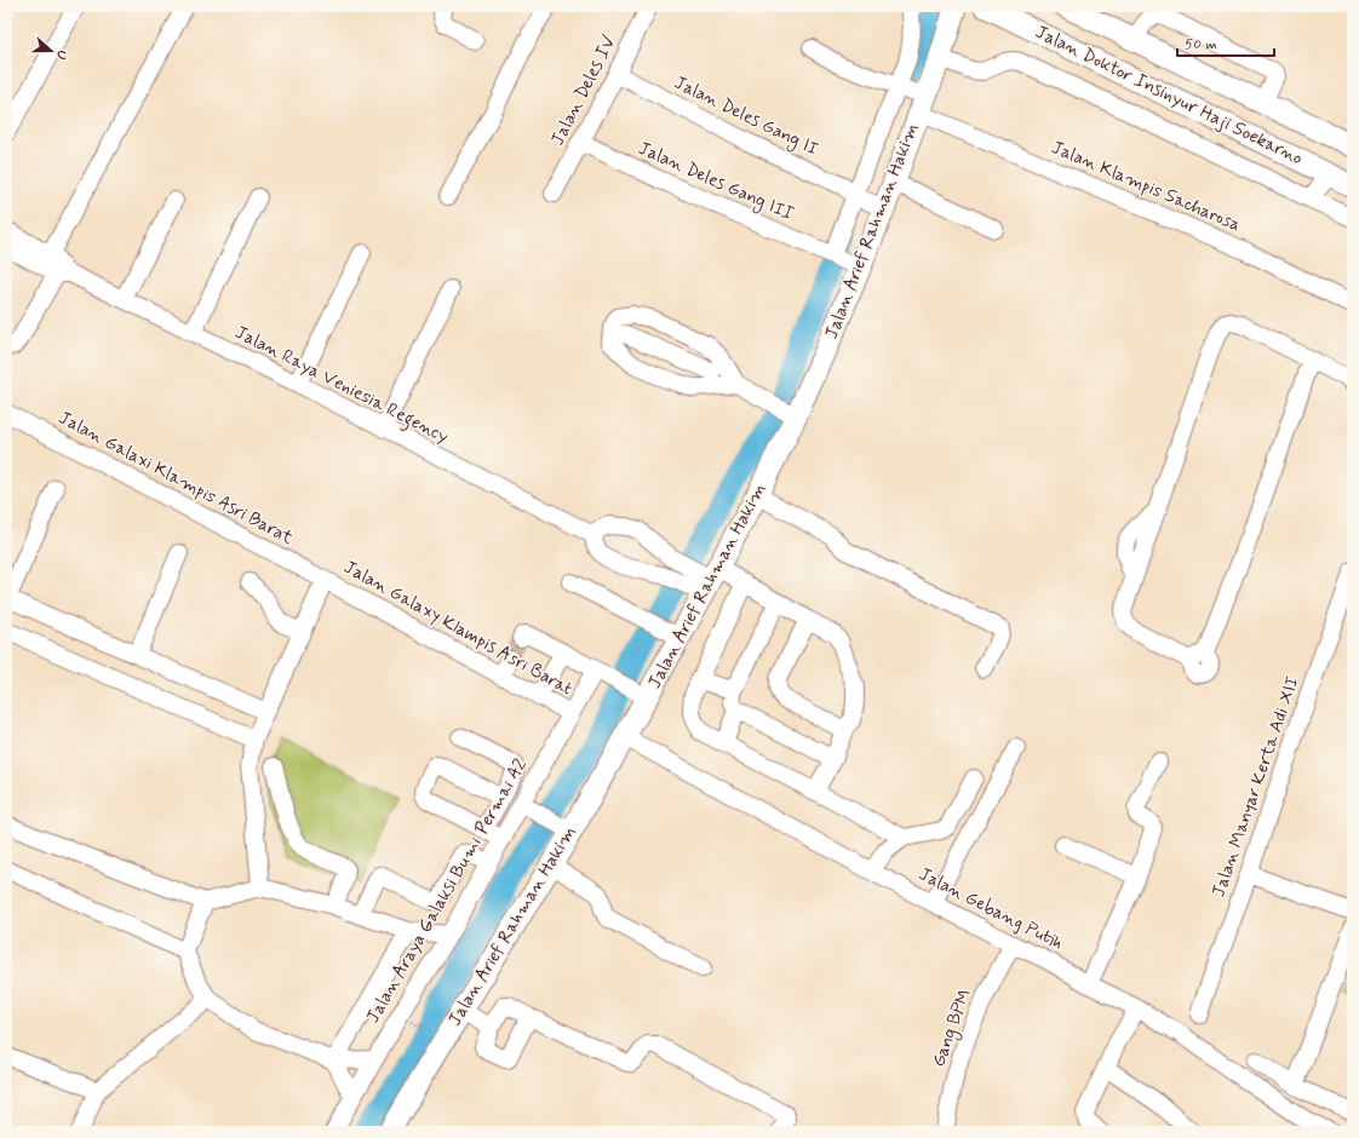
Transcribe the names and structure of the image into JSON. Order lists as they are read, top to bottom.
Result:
{
  "streets": {
    "main road": ["Jalan Doktor Insinyur Haji Soekarno", "Jalan Arief Rahman Hakim"],
    "street": [
      "Jalan Deles IV",
      "Jalan Deles Gang II",
      "Jalan Deles Gang III",
      "Jalan Klampis Sacharosa",
      "Jalan Raya Veniesia Regency",
      "Jalan Galaxi Klampis Asri Barat",
      "Jalan Galaxy Klampis Asri Barat",
      "Jalan Manyar Kerta Adi XII",
      "Jalan Araya Galaksi Bumi Permai A2",
      "Jalan Gebang Putih",
      "Gang BPM"
    ]
  },
  "crossings": [
    ["Jalan Deles IV", "Jalan Deles Gang II"],
    ["Jalan Deles IV", "Jalan Deles Gang III"],
    ["Jalan Deles Gang II", "Jalan Arief Rahman Hakim"],
    ["Jalan Deles Gang III", "Jalan Arief Rahman Hakim"],
    ["Jalan Klampis Sacharosa", "Jalan Arief Rahman Hakim"],
    ["Jalan Arief Rahman Hakim", "Jalan Gebang Putih"],
    ["Jalan Galaxi Klampis Asri Barat", "Jalan Galaxy Klampis Asri Barat"],
    ["Jalan Galaxy Klampis Asri Barat", "Jalan Araya Galaksi Bumi Permai A2"],
    ["Jalan Gebang Putih", "Gang BPM"]
  ],
  "scale_bar": "50 m",
  "north": "right"
}
